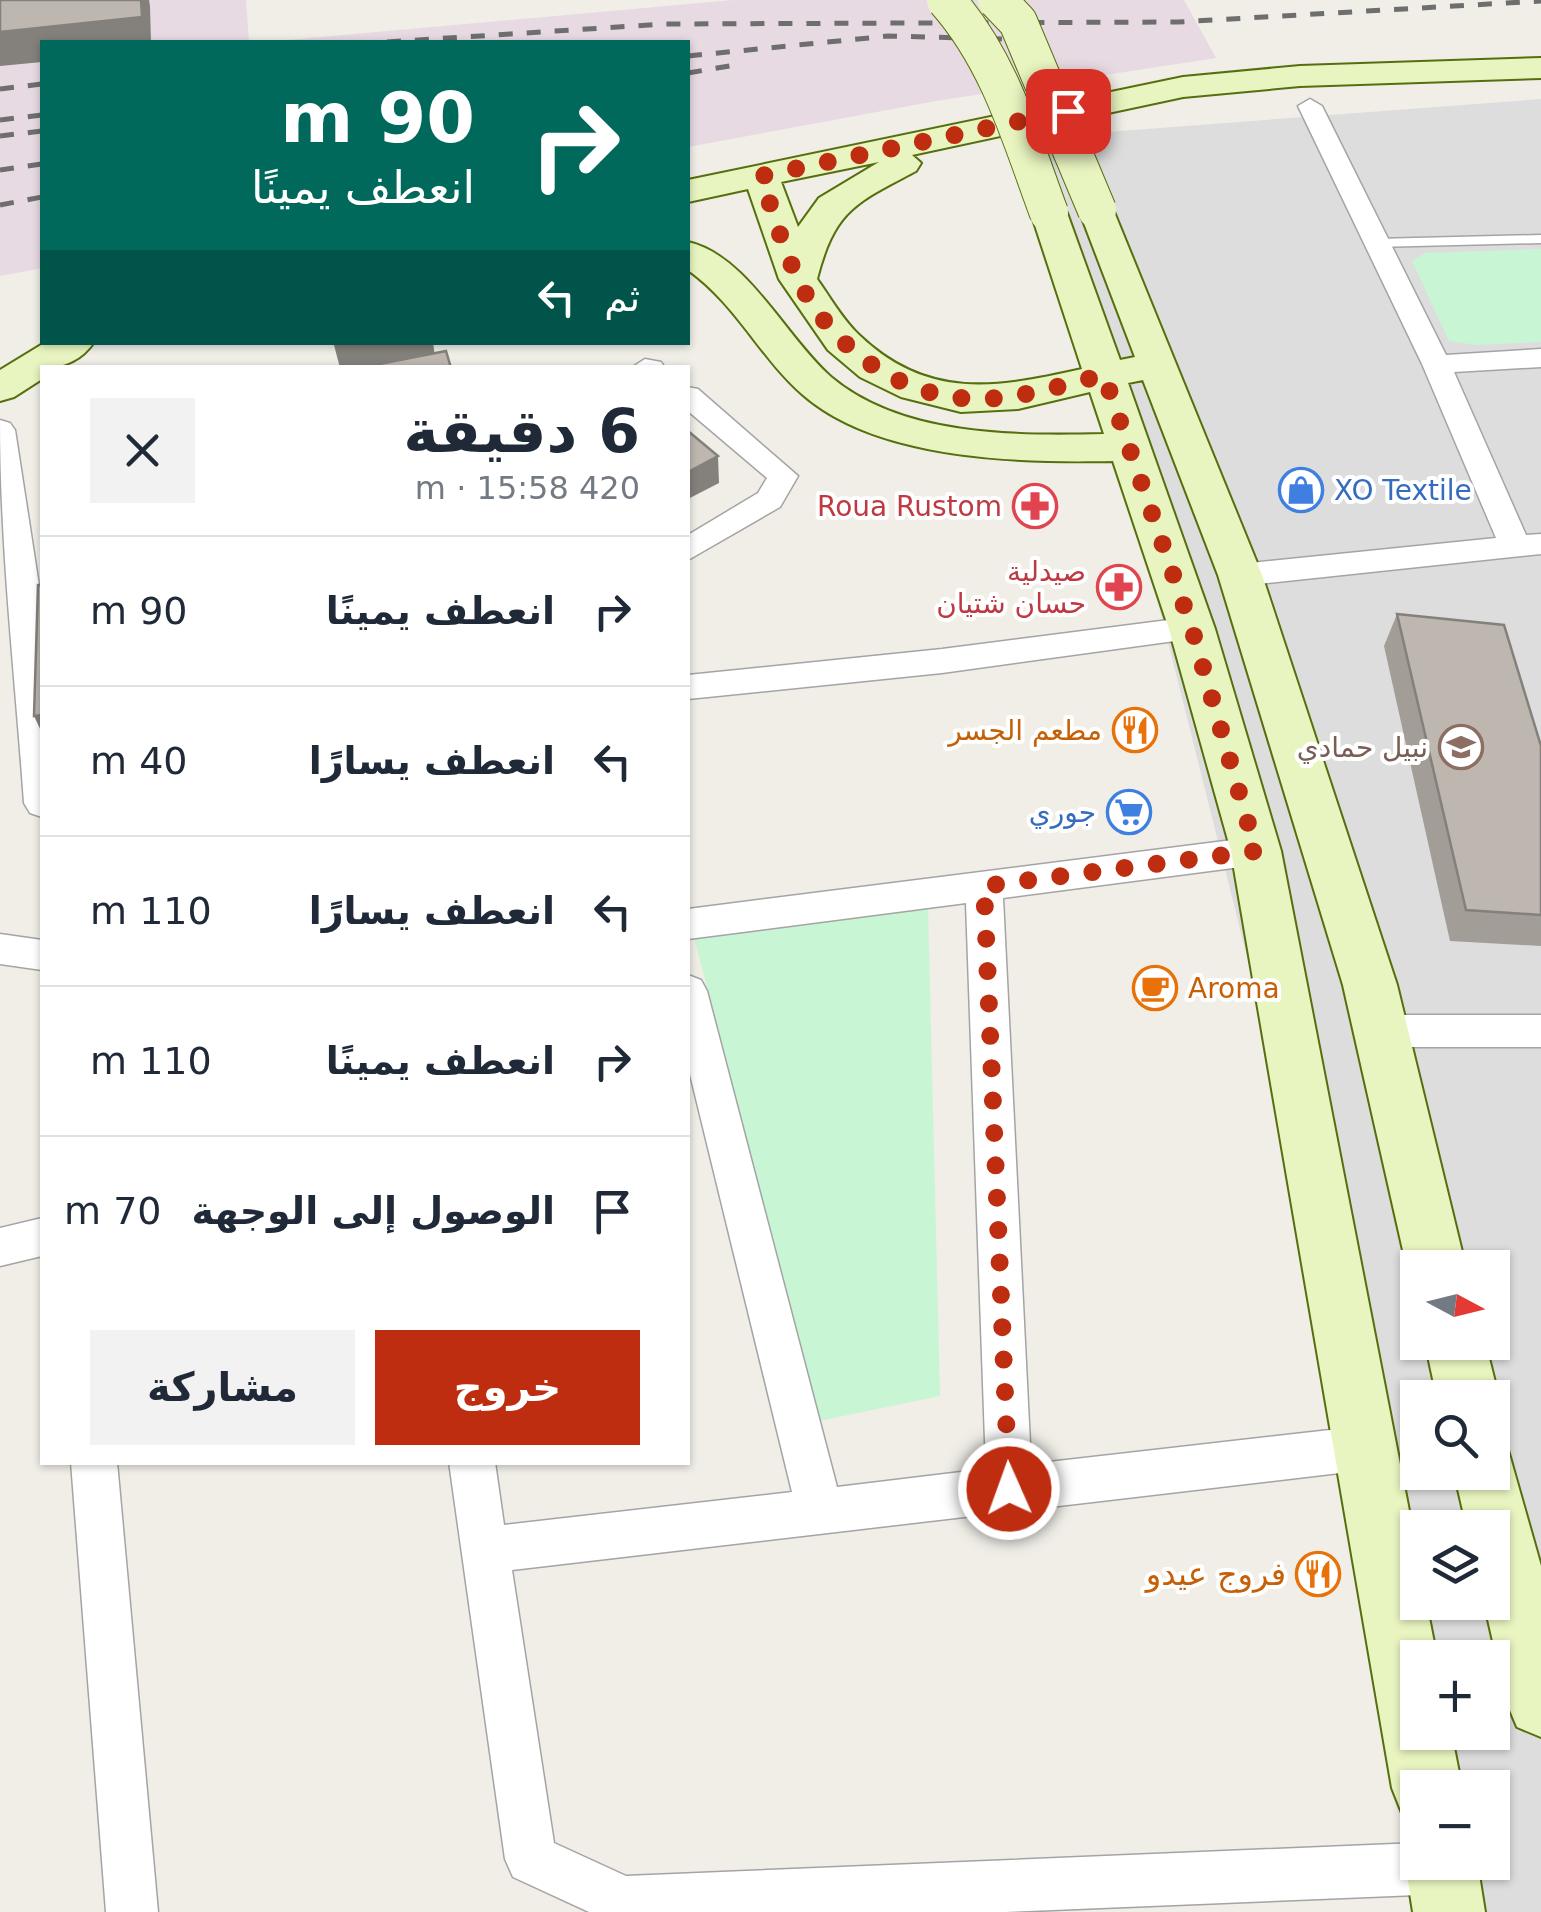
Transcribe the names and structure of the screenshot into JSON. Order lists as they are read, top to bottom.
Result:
{
  "places": {
    "shop": ["XO Textile"],
    "pharmacy": ["Roua Rustom", "صيدلية حسان شتيان"],
    "restaurant": ["مطعم الجسر", "فروج عيدو"],
    "school or university": ["نبيل حمادي"],
    "supermarket": ["جوري"],
    "cafe": ["Aroma"]
  },
  "north": "right",
  "page": {
    "turn": ["90 m", "انعطف يمينًا"],
    "then": "ثم",
    "heading": ["6 دقيقة", "420 m · 15:58"],
    "list": [
      {
        "name": "انعطف يمينًا",
        "value": "90 m"
      },
      {
        "name": "انعطف يسارًا",
        "value": "40 m"
      },
      {
        "name": "انعطف يسارًا",
        "value": "110 m"
      },
      {
        "name": "انعطف يمينًا",
        "value": "110 m"
      },
      {
        "name": "الوصول إلى الوجهة",
        "value": "70 m"
      }
    ],
    "map_buttons": ["+", "−"],
    "buttons": ["خروج", "مشاركة"]
  }
}
